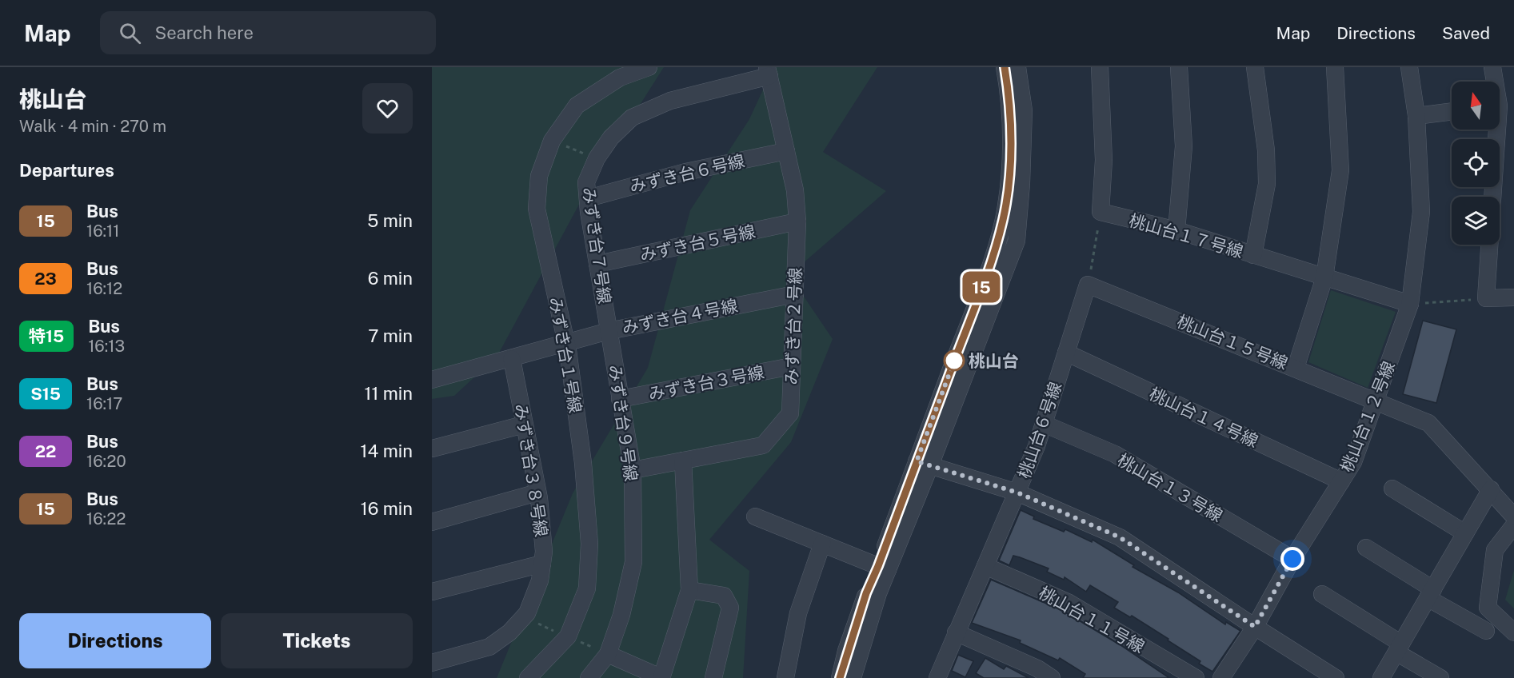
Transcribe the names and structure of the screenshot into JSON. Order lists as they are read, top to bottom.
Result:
{
  "streets": {
    "street": [
      "みずき台６号線",
      "桃山台１７号線",
      "みずき台５号線",
      "みずき台７号線",
      "みずき台４号線",
      "みずき台２号線",
      "桃山台１５号線",
      "みずき台１号線",
      "みずき台３号線",
      "桃山台１２号線",
      "桃山台１４号線",
      "みずき台９号線",
      "桃山台６号線",
      "みずき台３８号線",
      "桃山台１３号線",
      "桃山台１１号線"
    ]
  },
  "crossings": [
    ["みずき台６号線", "みずき台７号線"],
    ["みずき台６号線", "みずき台２号線"],
    ["桃山台１７号線", "桃山台１２号線"],
    ["みずき台５号線", "みずき台７号線"],
    ["みずき台５号線", "みずき台２号線"],
    ["みずき台７号線", "みずき台４号線"],
    ["みずき台７号線", "みずき台２号線"],
    ["みずき台７号線", "みずき台９号線"],
    ["みずき台４号線", "みずき台２号線"],
    ["みずき台４号線", "みずき台１号線"],
    ["みずき台４号線", "みずき台９号線"],
    ["みずき台４号線", "みずき台３８号線"],
    ["みずき台２号線", "みずき台３号線"],
    ["みずき台２号線", "みずき台９号線"],
    ["桃山台１５号線", "桃山台１２号線"],
    ["桃山台１５号線", "桃山台６号線"],
    ["みずき台３号線", "みずき台９号線"],
    ["桃山台１２号線", "桃山台１４号線"],
    ["桃山台１２号線", "桃山台１３号線"],
    ["桃山台１４号線", "桃山台６号線"],
    ["桃山台６号線", "桃山台１３号線"],
    ["桃山台６号線", "桃山台１１号線"]
  ],
  "places": ["桃山台"],
  "lines": ["bus line 15"],
  "north": "top",
  "page": {
    "header": "Map",
    "search": "Search here",
    "nav": ["Map", "Directions", "Saved"],
    "heading": [
      ["桃山台", "Walk · 4 min · 270 m"],
      "Departures"
    ],
    "on_map": "15",
    "list": [
      {
        "mark": "15",
        "name": "Bus",
        "note": "16:11",
        "value": "5 min"
      },
      {
        "mark": "23",
        "name": "Bus",
        "note": "16:12",
        "value": "6 min"
      },
      {
        "mark": "特15",
        "name": "Bus",
        "note": "16:13",
        "value": "7 min"
      },
      {
        "mark": "S15",
        "name": "Bus",
        "note": "16:17",
        "value": "11 min"
      },
      {
        "mark": "22",
        "name": "Bus",
        "note": "16:20",
        "value": "14 min"
      },
      {
        "mark": "15",
        "name": "Bus",
        "note": "16:22",
        "value": "16 min"
      }
    ],
    "buttons": ["Directions", "Tickets"]
  }
}
